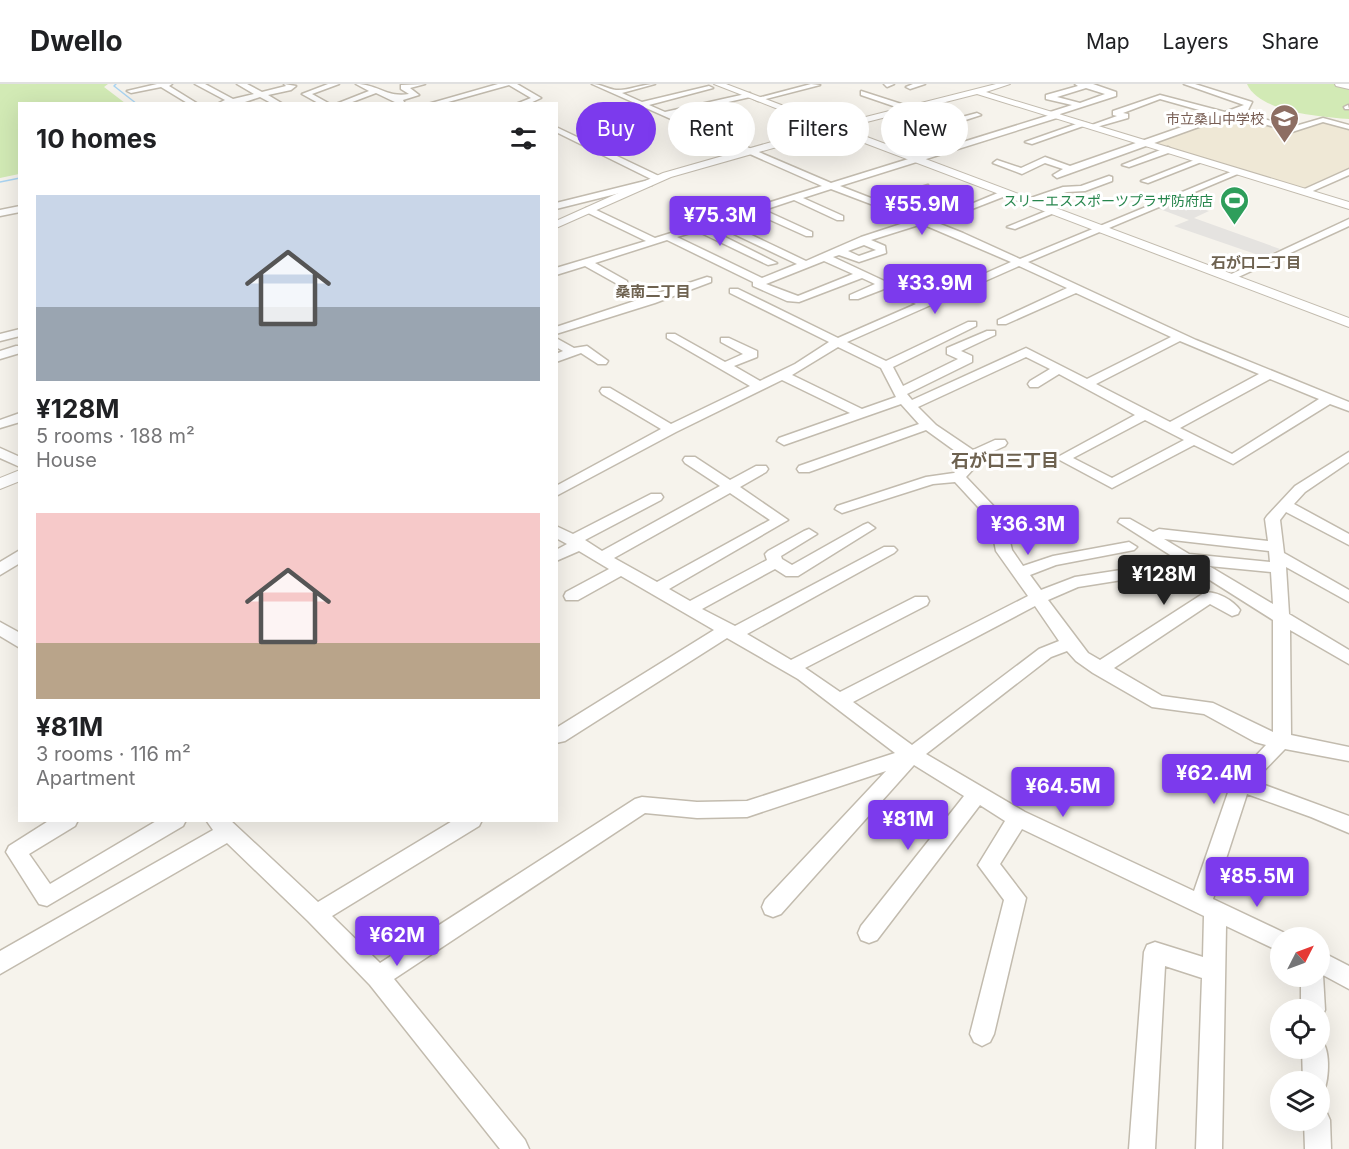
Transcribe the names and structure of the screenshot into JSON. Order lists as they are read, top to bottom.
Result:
{
  "districts": ["石が口二丁目", "桑南二丁目", "石が口三丁目"],
  "places": {
    "school or university": ["市立桑山中学校"],
    "sports": ["スリーエススポーツプラザ防府店"]
  },
  "north": "top right",
  "page": {
    "header": "Dwello",
    "nav": ["Map", "Layers", "Share"],
    "chip": [
      "Buy",
      "Rent",
      "Filters",
      "New"
    ],
    "heading": "10 homes",
    "list": [
      {
        "name": "¥128M",
        "note": "5 rooms · 188 m² · House"
      },
      {
        "name": "¥81M",
        "note": "3 rooms · 116 m² · Apartment"
      }
    ],
    "price": [
      "¥55.9M",
      "¥75.3M",
      "¥33.9M",
      "¥36.3M",
      "¥128M",
      "¥62.4M",
      "¥64.5M",
      "¥81M",
      "¥85.5M",
      "¥62M"
    ]
  }
}
